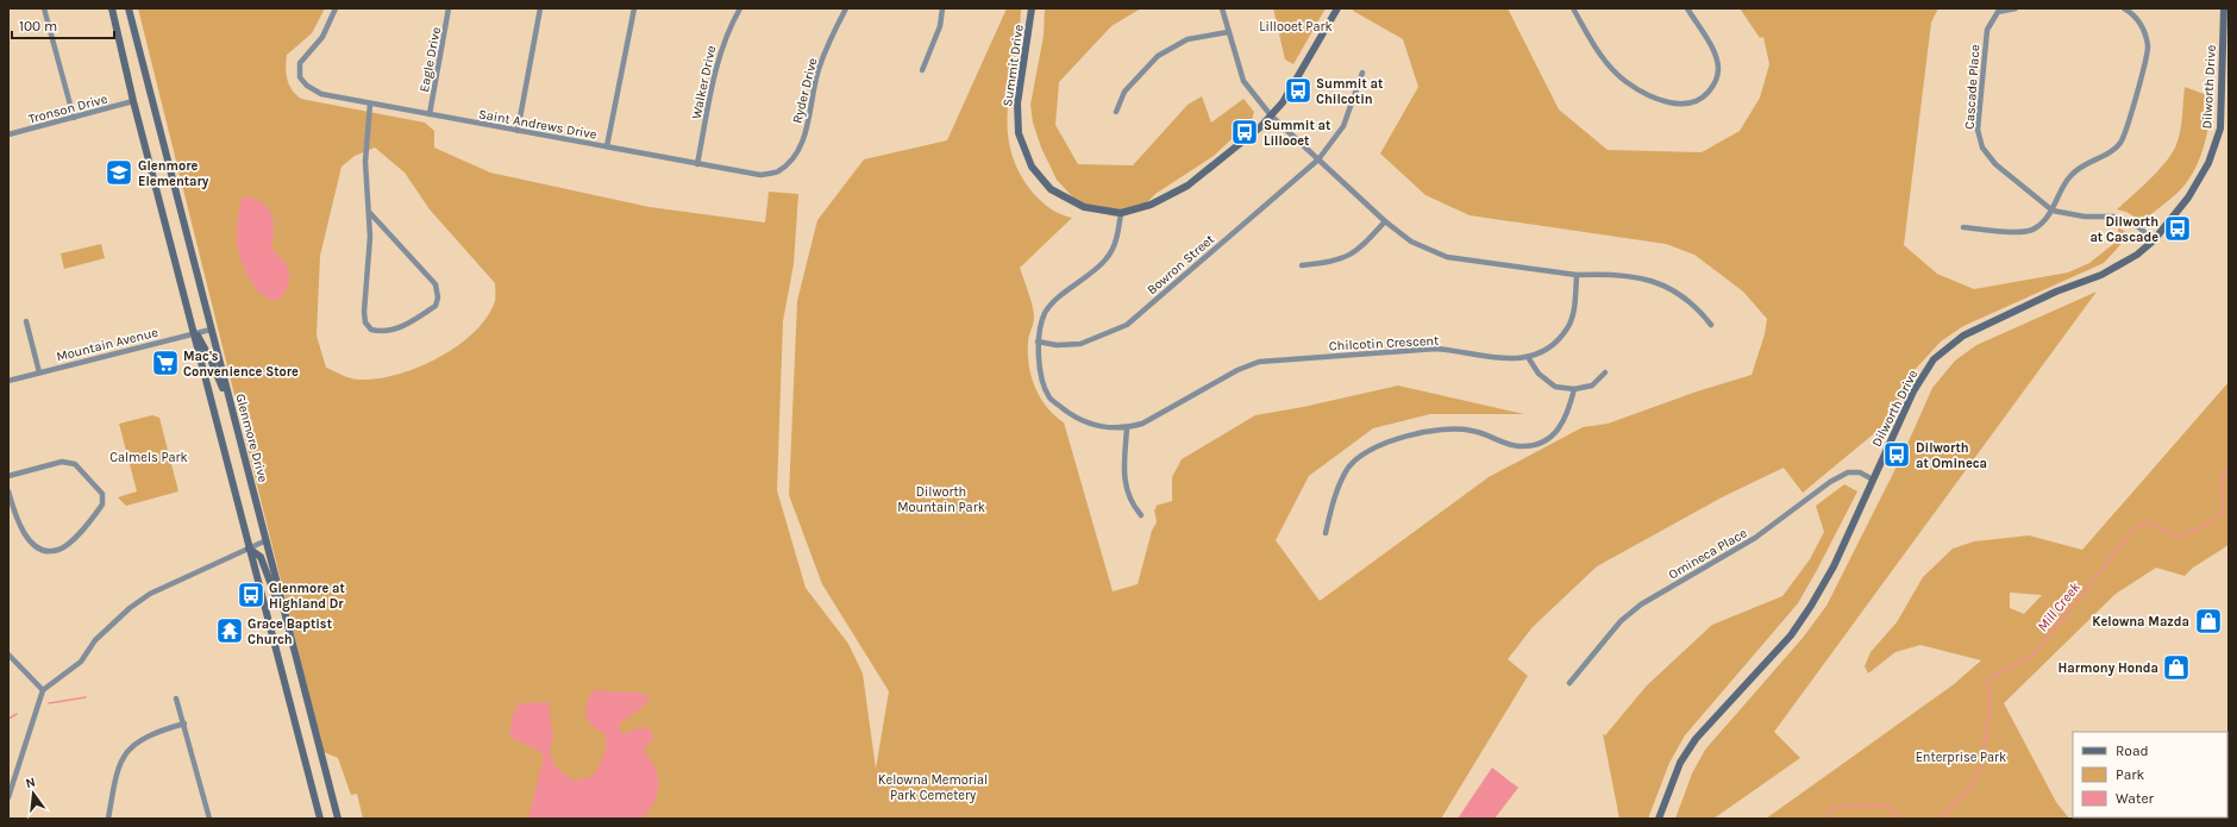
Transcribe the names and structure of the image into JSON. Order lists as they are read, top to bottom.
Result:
{
  "streets": {
    "main road": ["Summit Drive", "Dilworth Drive", "Glenmore Drive"],
    "street": [
      "Eagle Drive",
      "Walker Drive",
      "Cascade Place",
      "Ryder Drive",
      "Tronson Drive",
      "Saint Andrews Drive",
      "Bowron Street",
      "Chilcotin Crescent",
      "Mountain Avenue",
      "Omineca Place"
    ]
  },
  "crossings": [
    ["Eagle Drive", "Saint Andrews Drive"],
    ["Summit Drive", "Chilcotin Crescent"],
    ["Walker Drive", "Saint Andrews Drive"],
    ["Cascade Place", "Dilworth Drive"],
    ["Dilworth Drive", "Omineca Place"],
    ["Ryder Drive", "Saint Andrews Drive"],
    ["Bowron Street", "Chilcotin Crescent"],
    ["Mountain Avenue", "Glenmore Drive"]
  ],
  "water": ["Mill Creek"],
  "parks": [
    "Lillooet Park",
    "Calmels Park",
    "Dilworth Mountain Park",
    "Enterprise Park",
    "Kelowna Memorial Park Cemetery"
  ],
  "places": {
    "bus stop": [
      "Summit at Chilcotin",
      "Summit at Lillooet",
      "Dilworth at Cascade",
      "Dilworth at Omineca",
      "Glenmore at Highland Dr"
    ],
    "school or university": ["Glenmore Elementary"],
    "supermarket": ["Mac's Convenience Store"],
    "shop": ["Kelowna Mazda", "Harmony Honda"],
    "temple": ["Grace Baptist Church"]
  },
  "legend": ["Road", "Park", "Water"],
  "scale_bar": "100 m",
  "north": "top"
}
